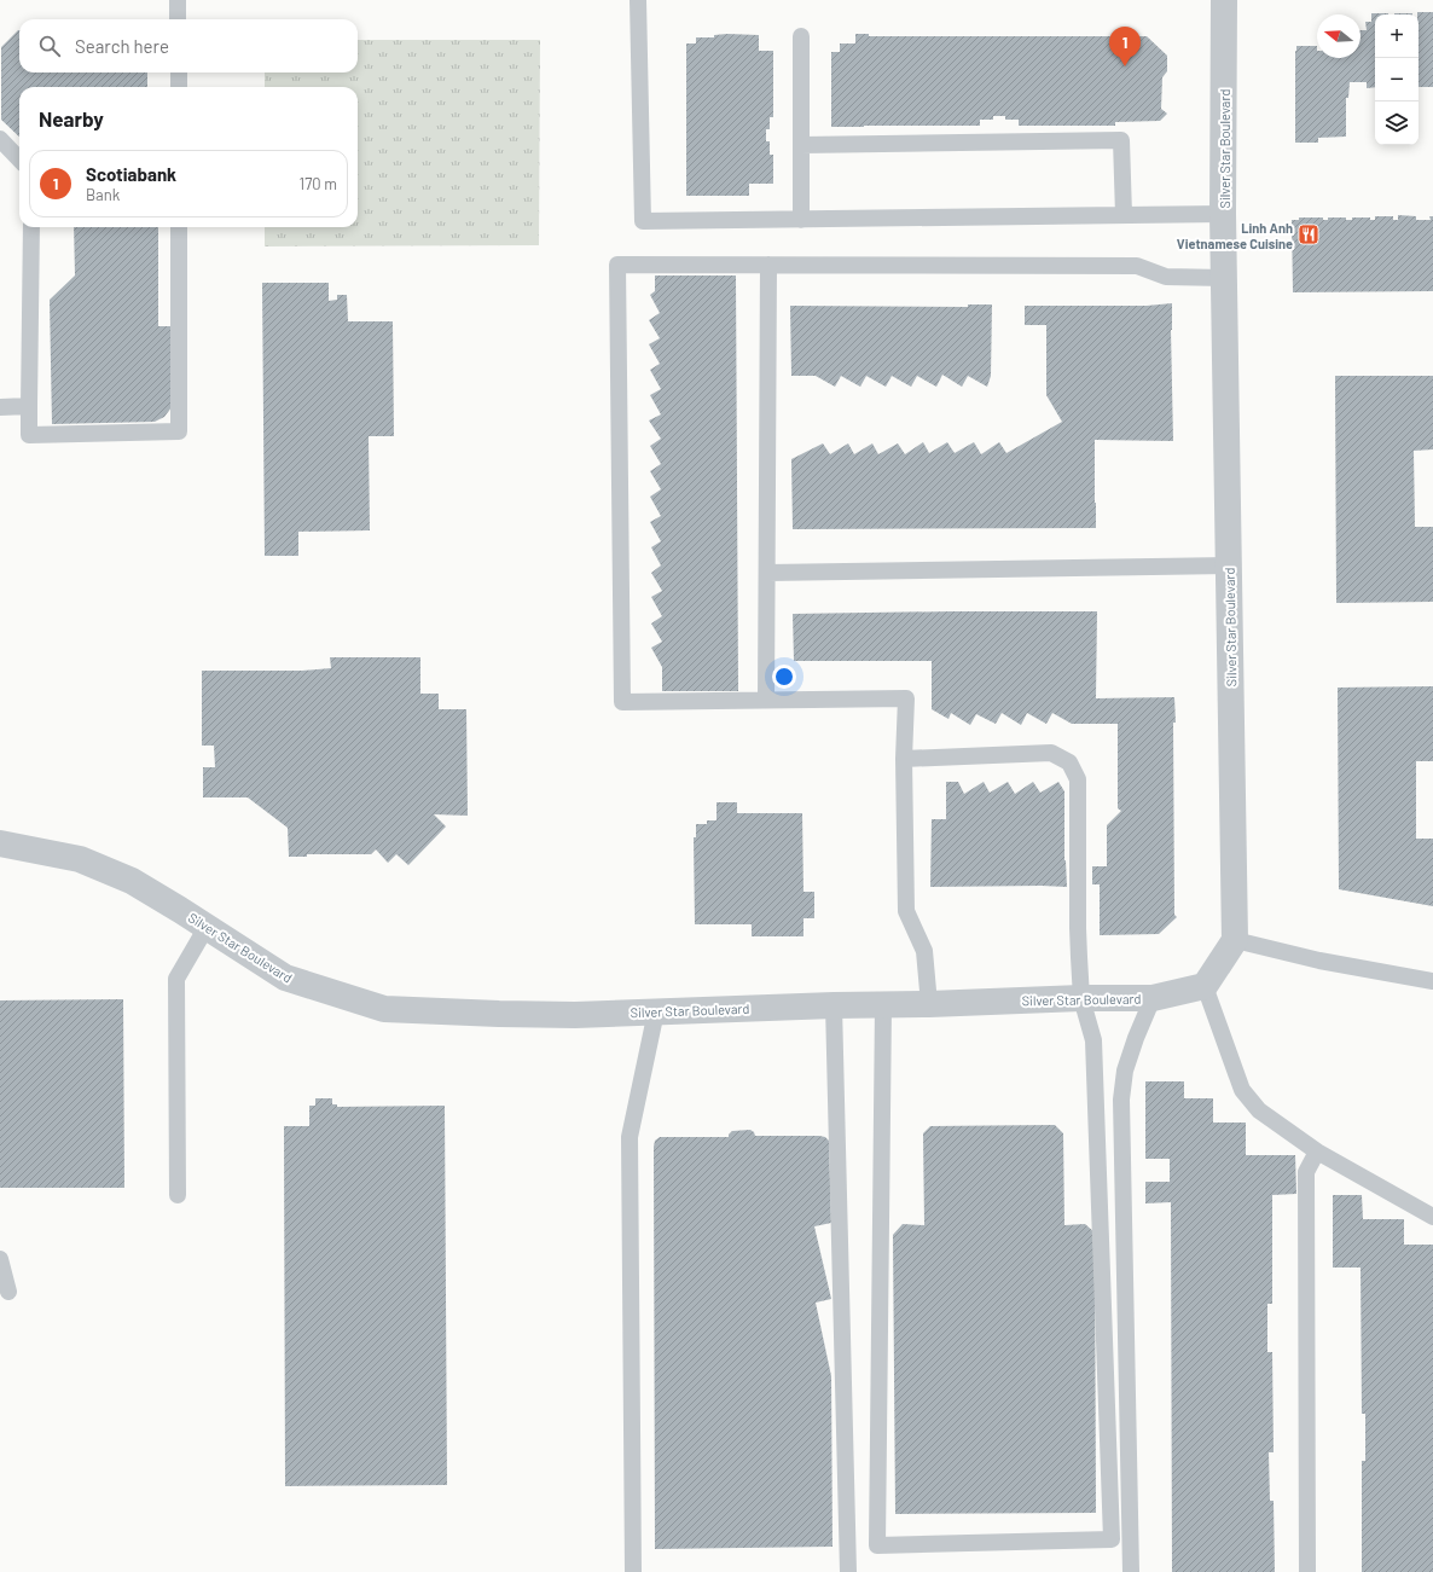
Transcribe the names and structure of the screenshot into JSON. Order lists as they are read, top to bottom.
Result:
{
  "streets": {
    "street": ["Silver Star Boulevard"]
  },
  "places": {
    "restaurant": ["Linh Anh Vietnamese Cuisine"]
  },
  "north": "left",
  "page": {
    "map_buttons": ["+", "−"],
    "search": "Search here",
    "pins": "1",
    "heading": "Nearby",
    "list": [
      {
        "mark": "1",
        "name": "Scotiabank",
        "note": "Bank",
        "value": "170 m"
      }
    ]
  }
}
